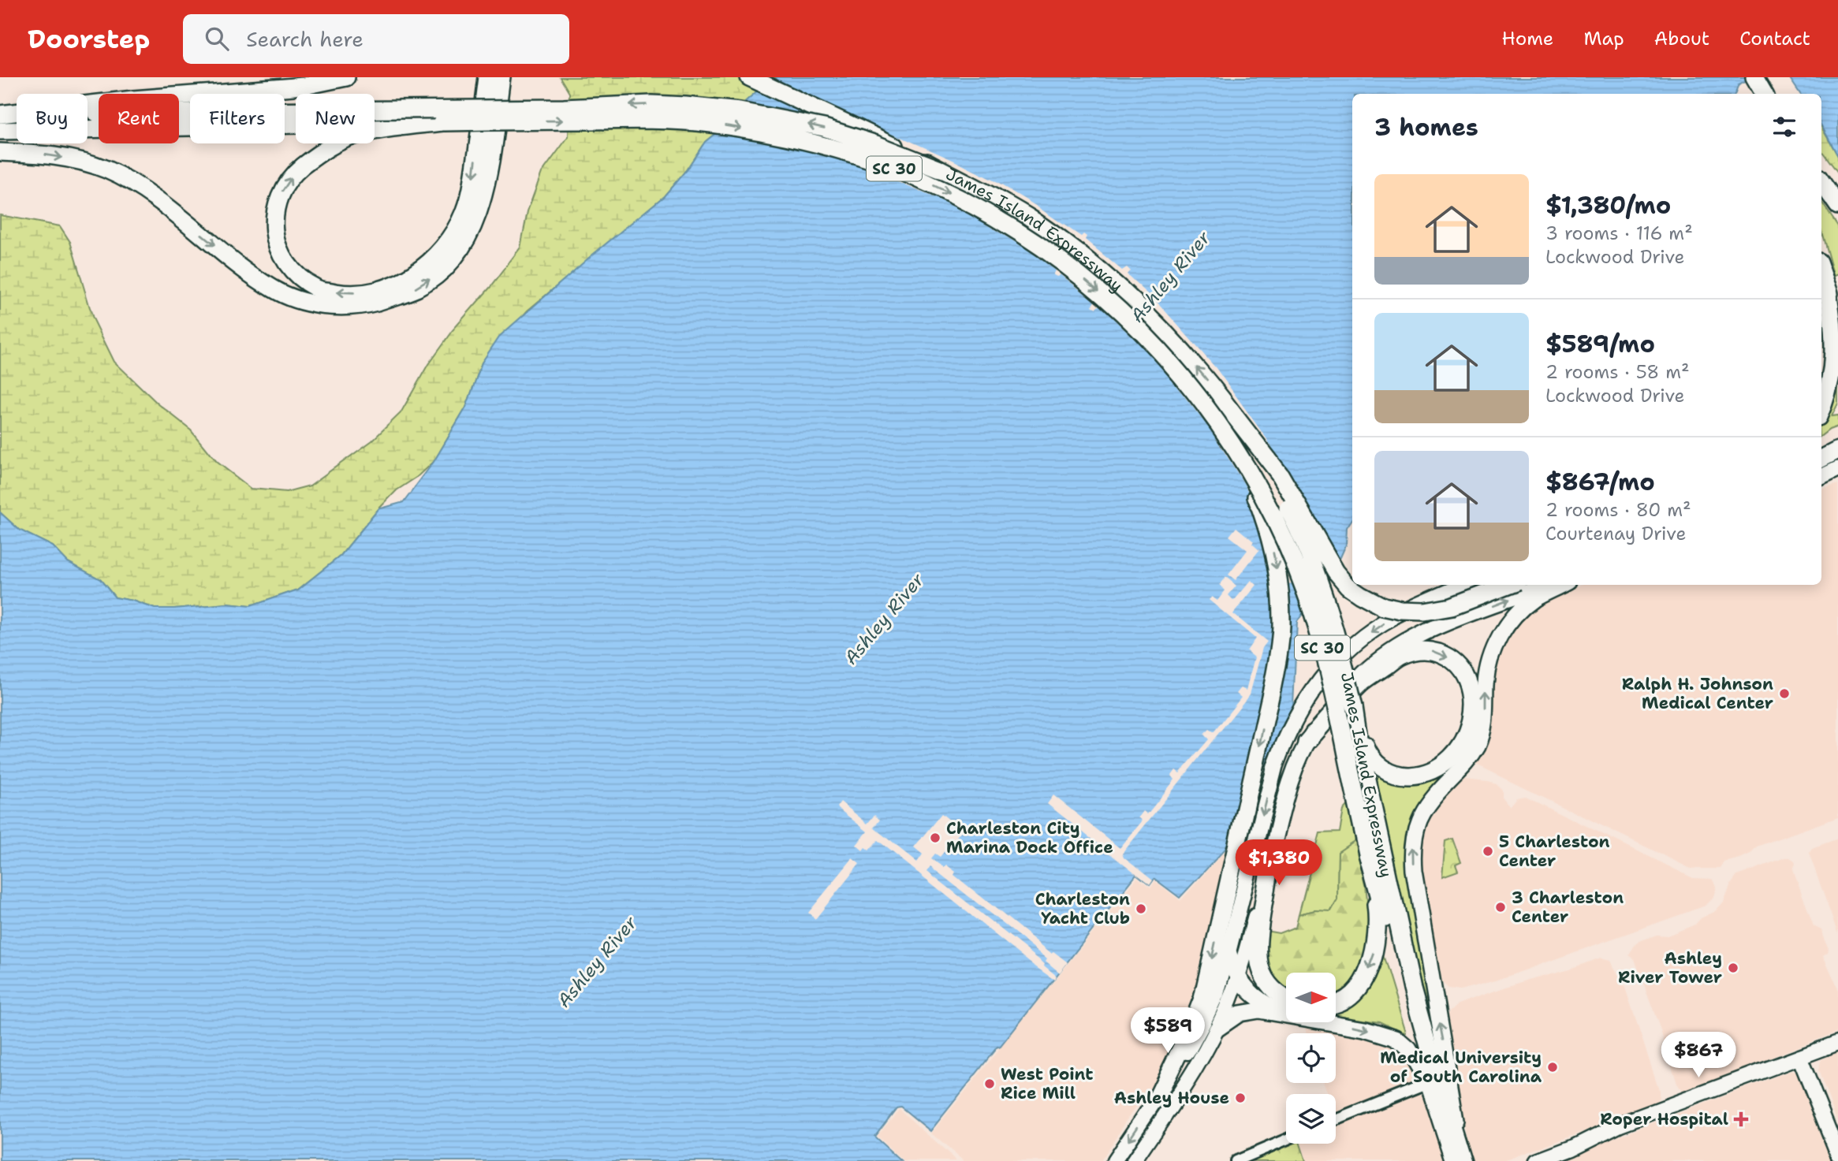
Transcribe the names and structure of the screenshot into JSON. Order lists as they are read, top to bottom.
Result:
{
  "streets": {
    "highway": ["SC 30", "James Island Expressway"]
  },
  "crossings": [
    ["SC 30", "James Island Expressway"]
  ],
  "water": ["Ashley River"],
  "places": {
    "other": [
      "Ralph H. Johnson Medical Center",
      "Charleston City Marina Dock Office",
      "5 Charleston Center",
      "3 Charleston Center",
      "Charleston Yacht Club",
      "Ashley River Tower",
      "Medical University of South Carolina",
      "West Point Rice Mill",
      "Ashley House"
    ],
    "health": ["Roper Hospital"]
  },
  "north": "right",
  "page": {
    "header": "Doorstep",
    "search": "Search here",
    "nav": [
      "Home",
      "Map",
      "About",
      "Contact"
    ],
    "chip": [
      "Buy",
      "Rent",
      "Filters",
      "New"
    ],
    "heading": "3 homes",
    "list": [
      {
        "name": "$1,380/mo",
        "note": "3 rooms · 116 m² · Lockwood Drive"
      },
      {
        "name": "$589/mo",
        "note": "2 rooms · 58 m² · Lockwood Drive"
      },
      {
        "name": "$867/mo",
        "note": "2 rooms · 80 m² · Courtenay Drive"
      }
    ],
    "price": ["$1,380", "$589", "$867"]
  }
}
